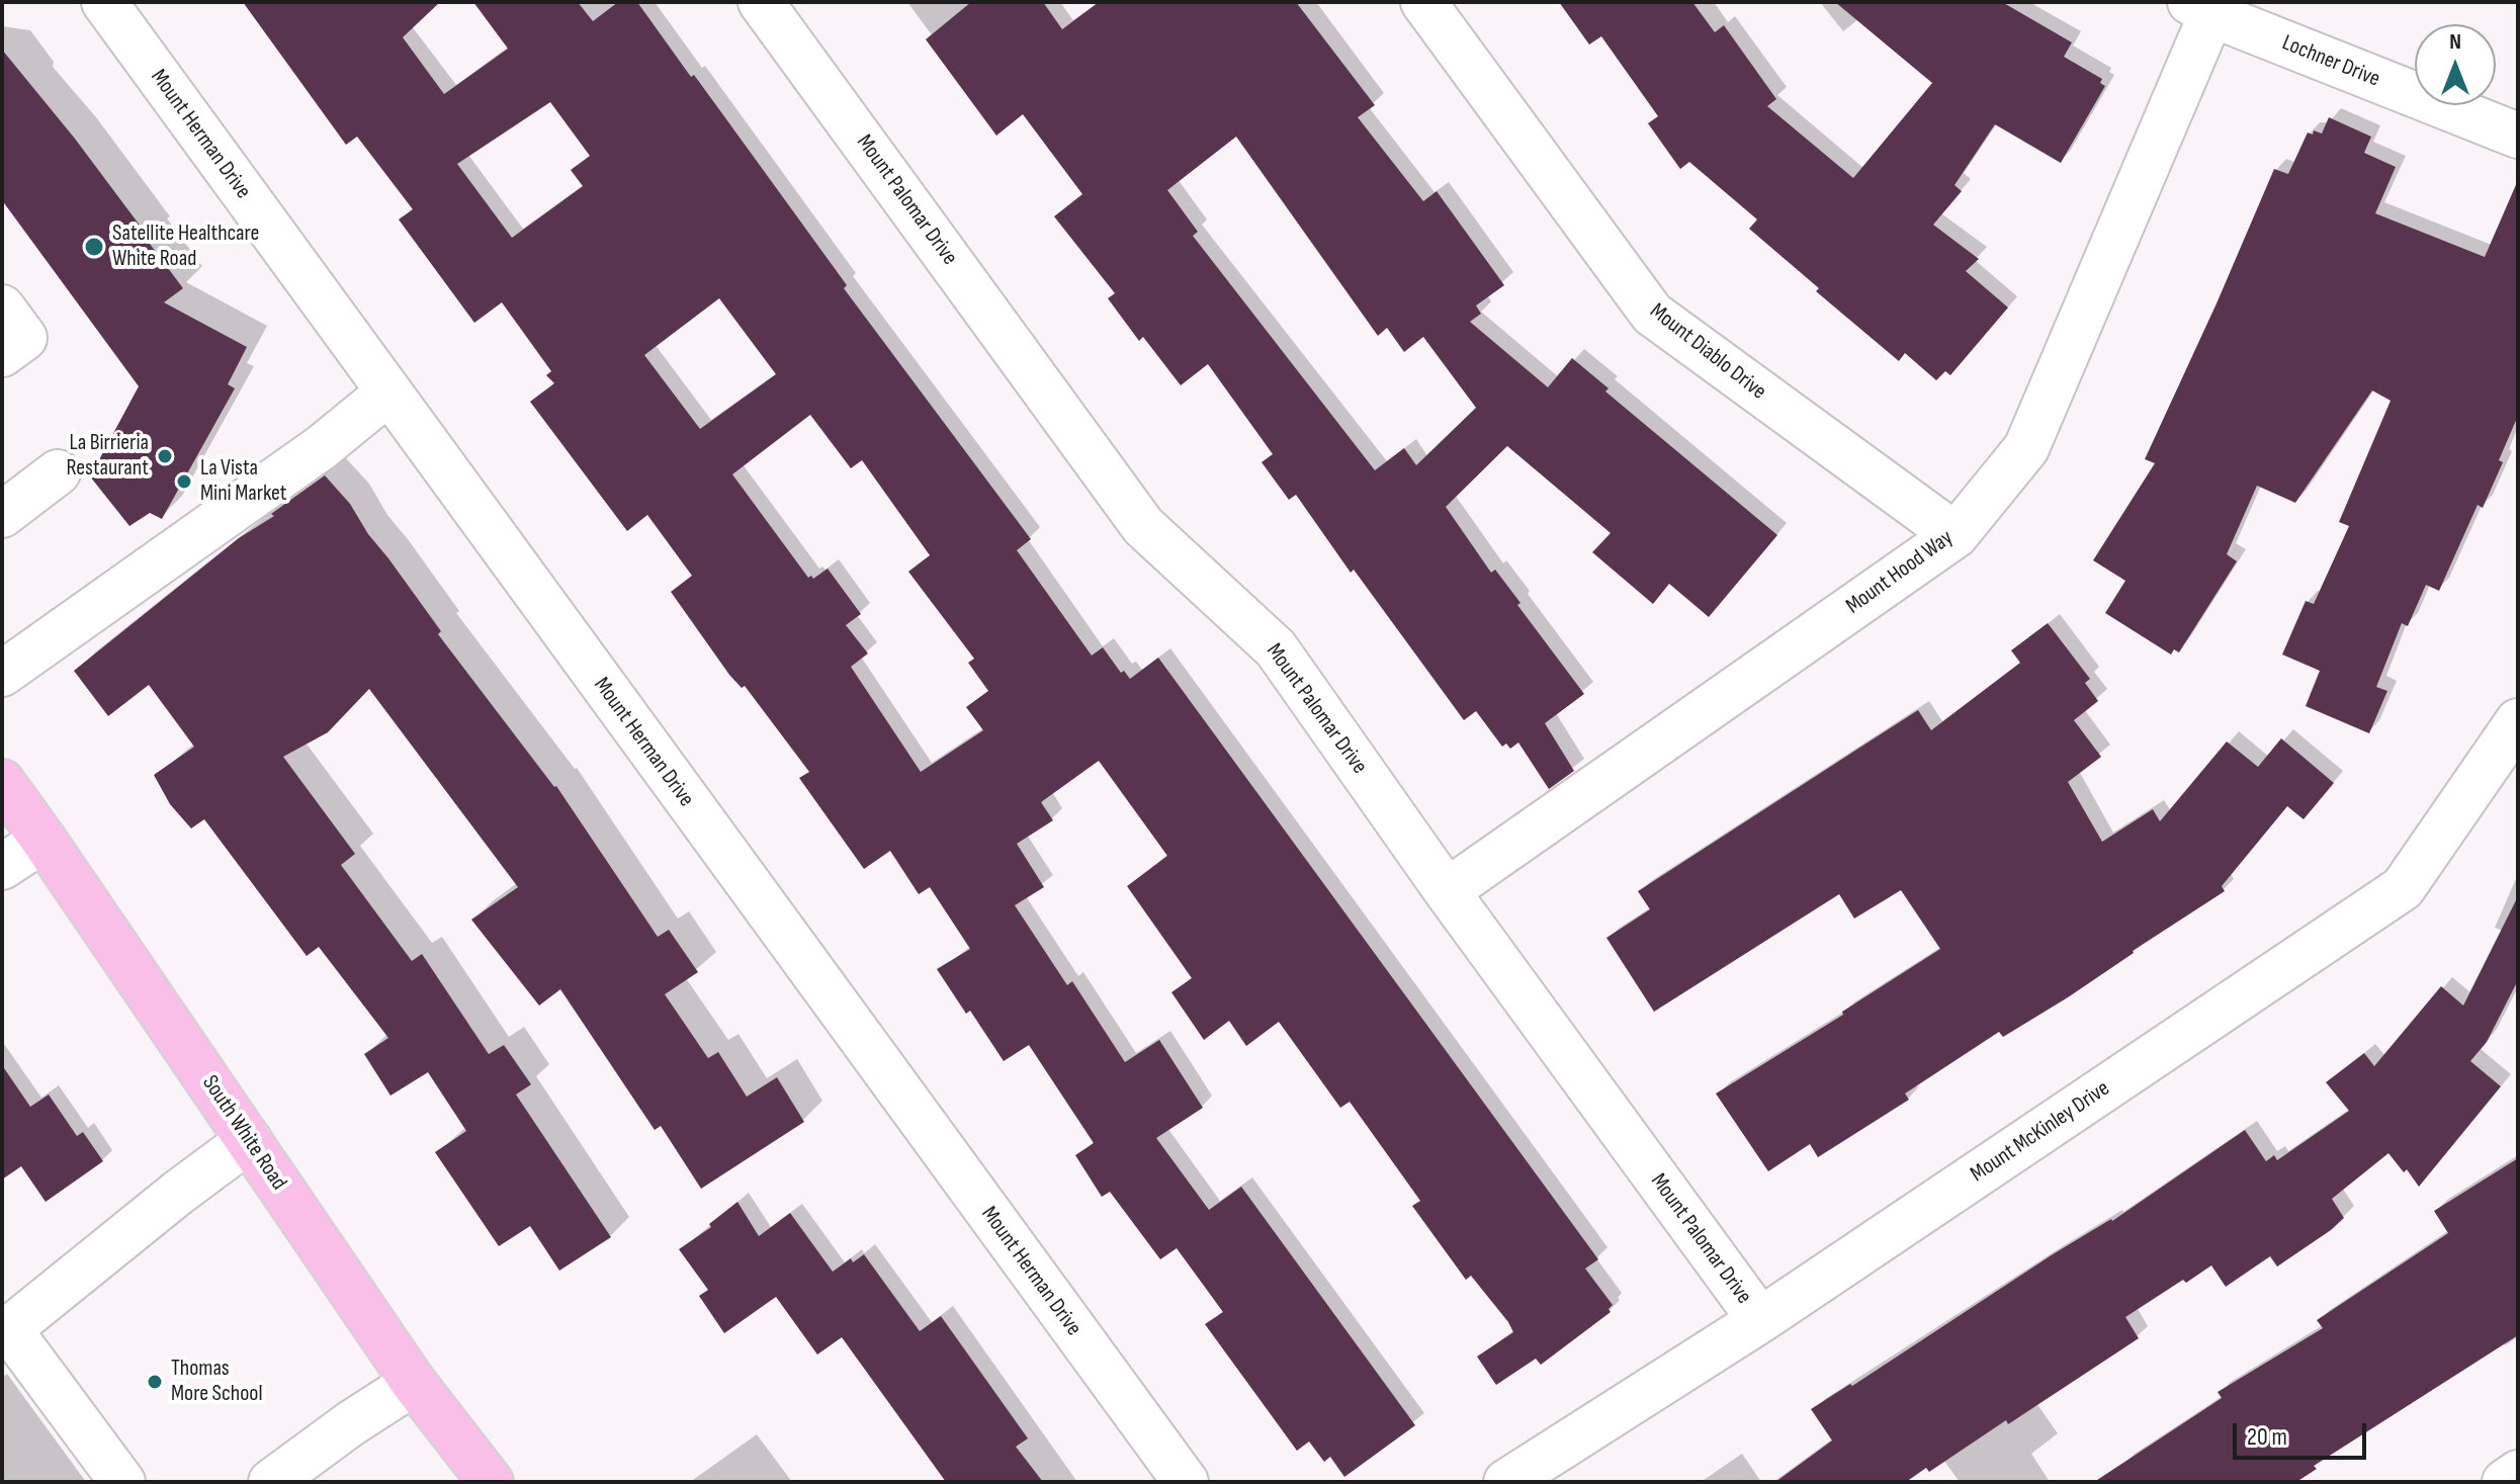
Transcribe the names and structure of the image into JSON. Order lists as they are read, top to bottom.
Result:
{
  "streets": {
    "main road": ["South White Road"],
    "street": [
      "Lochner Drive",
      "Mount Herman Drive",
      "Mount Palomar Drive",
      "Mount Diablo Drive",
      "Mount Hood Way",
      "Mount McKinley Drive"
    ]
  },
  "crossings": [
    ["Lochner Drive", "Mount Hood Way"],
    ["Mount Palomar Drive", "Mount Hood Way"],
    ["Mount Palomar Drive", "Mount McKinley Drive"],
    ["Mount Diablo Drive", "Mount Hood Way"]
  ],
  "places": [
    "Satellite Healthcare White Road",
    "La Birrieria Restaurant",
    "La Vista Mini Market",
    "Thomas More School"
  ],
  "scale_bar": "20 m",
  "north": "top"
}
